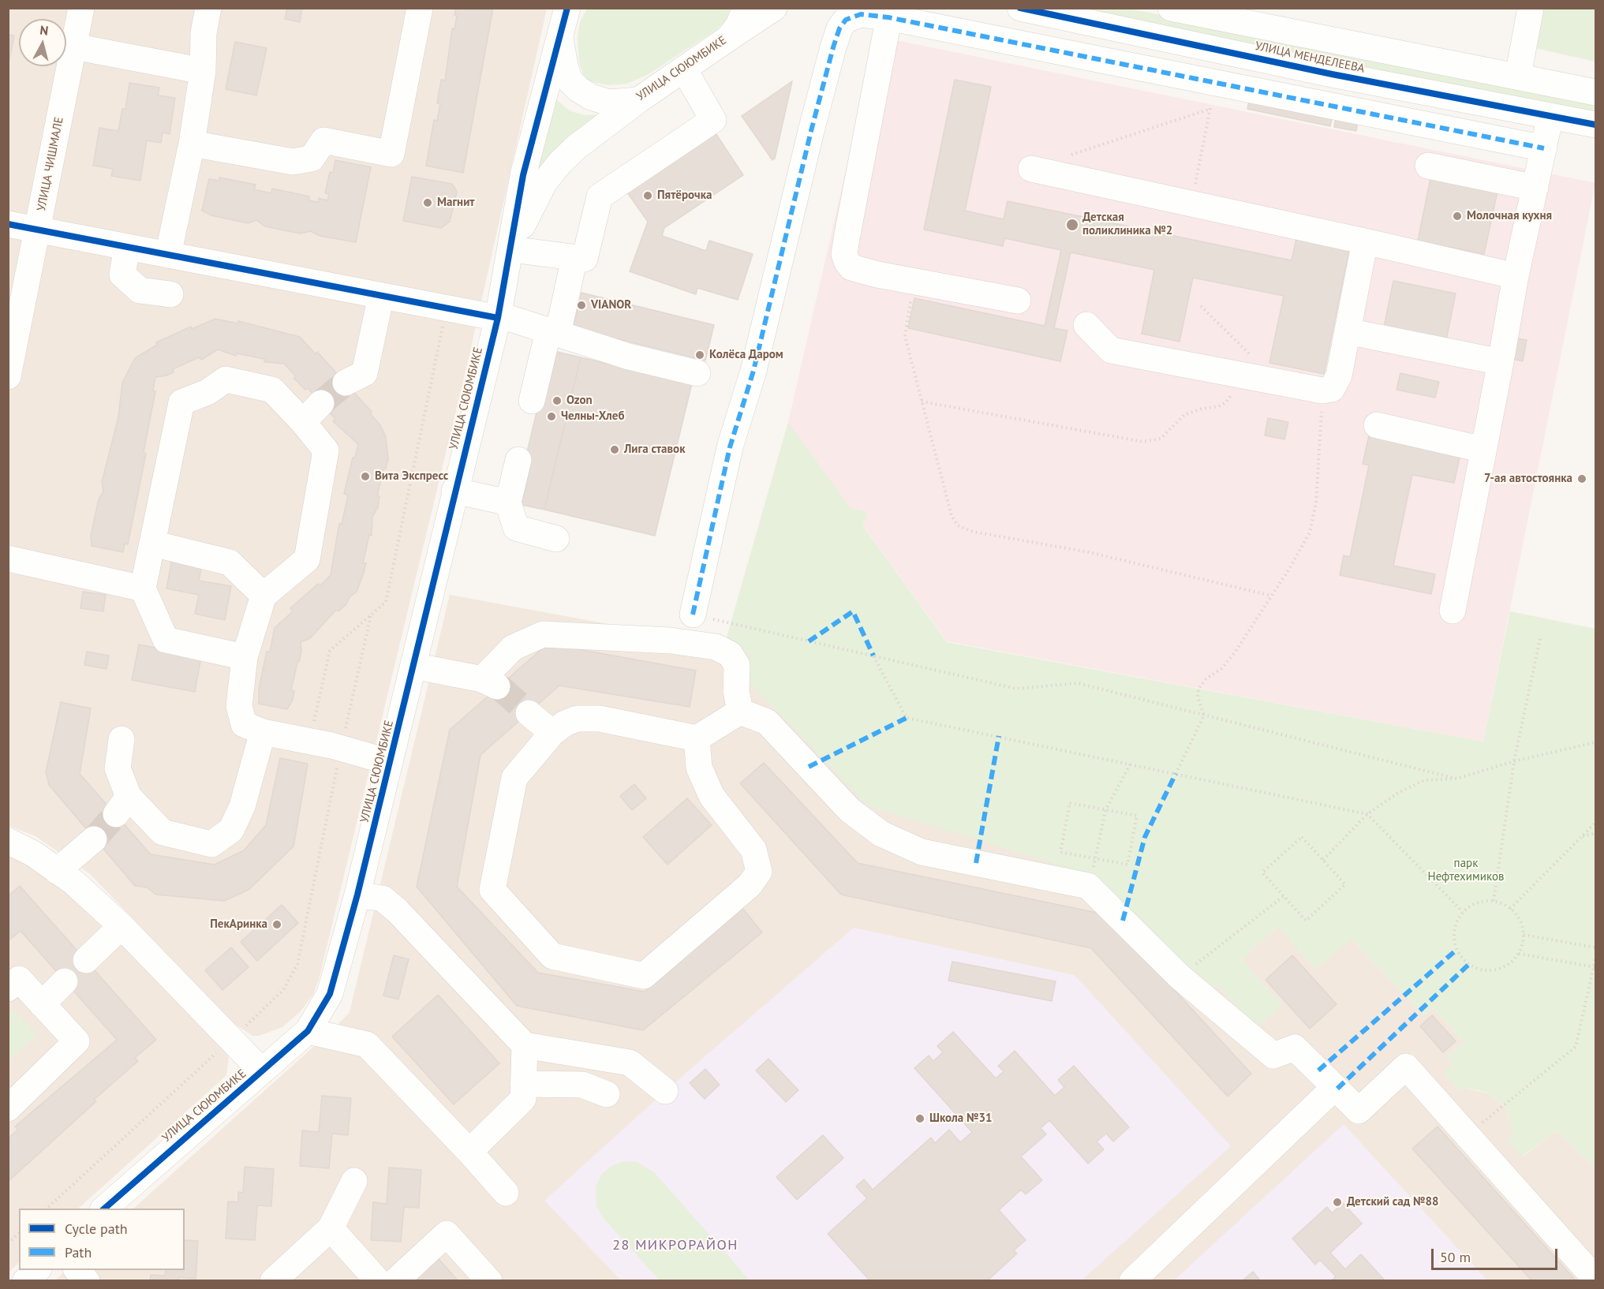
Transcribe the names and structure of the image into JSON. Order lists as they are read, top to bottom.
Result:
{
  "streets": {
    "street": ["УЛИЦА МЕНДЕЛЕЕВА", "УЛИЦА СЮЮМБИКЕ", "УЛИЦА ЧИШМАЛЕ"]
  },
  "districts": ["28 МИКРОРАЙОН"],
  "parks": ["парк Нефтехимиков"],
  "places": [
    "Пятёрочка",
    "Магнит",
    "Молочная кухня",
    "Детская поликлиника №2",
    "VIANOR",
    "Колёса Даром",
    "Ozon",
    "Челны-Хлеб",
    "Лига ставок",
    "Вита Экспресс",
    "7-ая автостоянка",
    "ПекАринка",
    "Школа №31",
    "Детский сад №88"
  ],
  "legend": ["Cycle path", "Path"],
  "scale_bar": "50 m",
  "north": "top"
}
